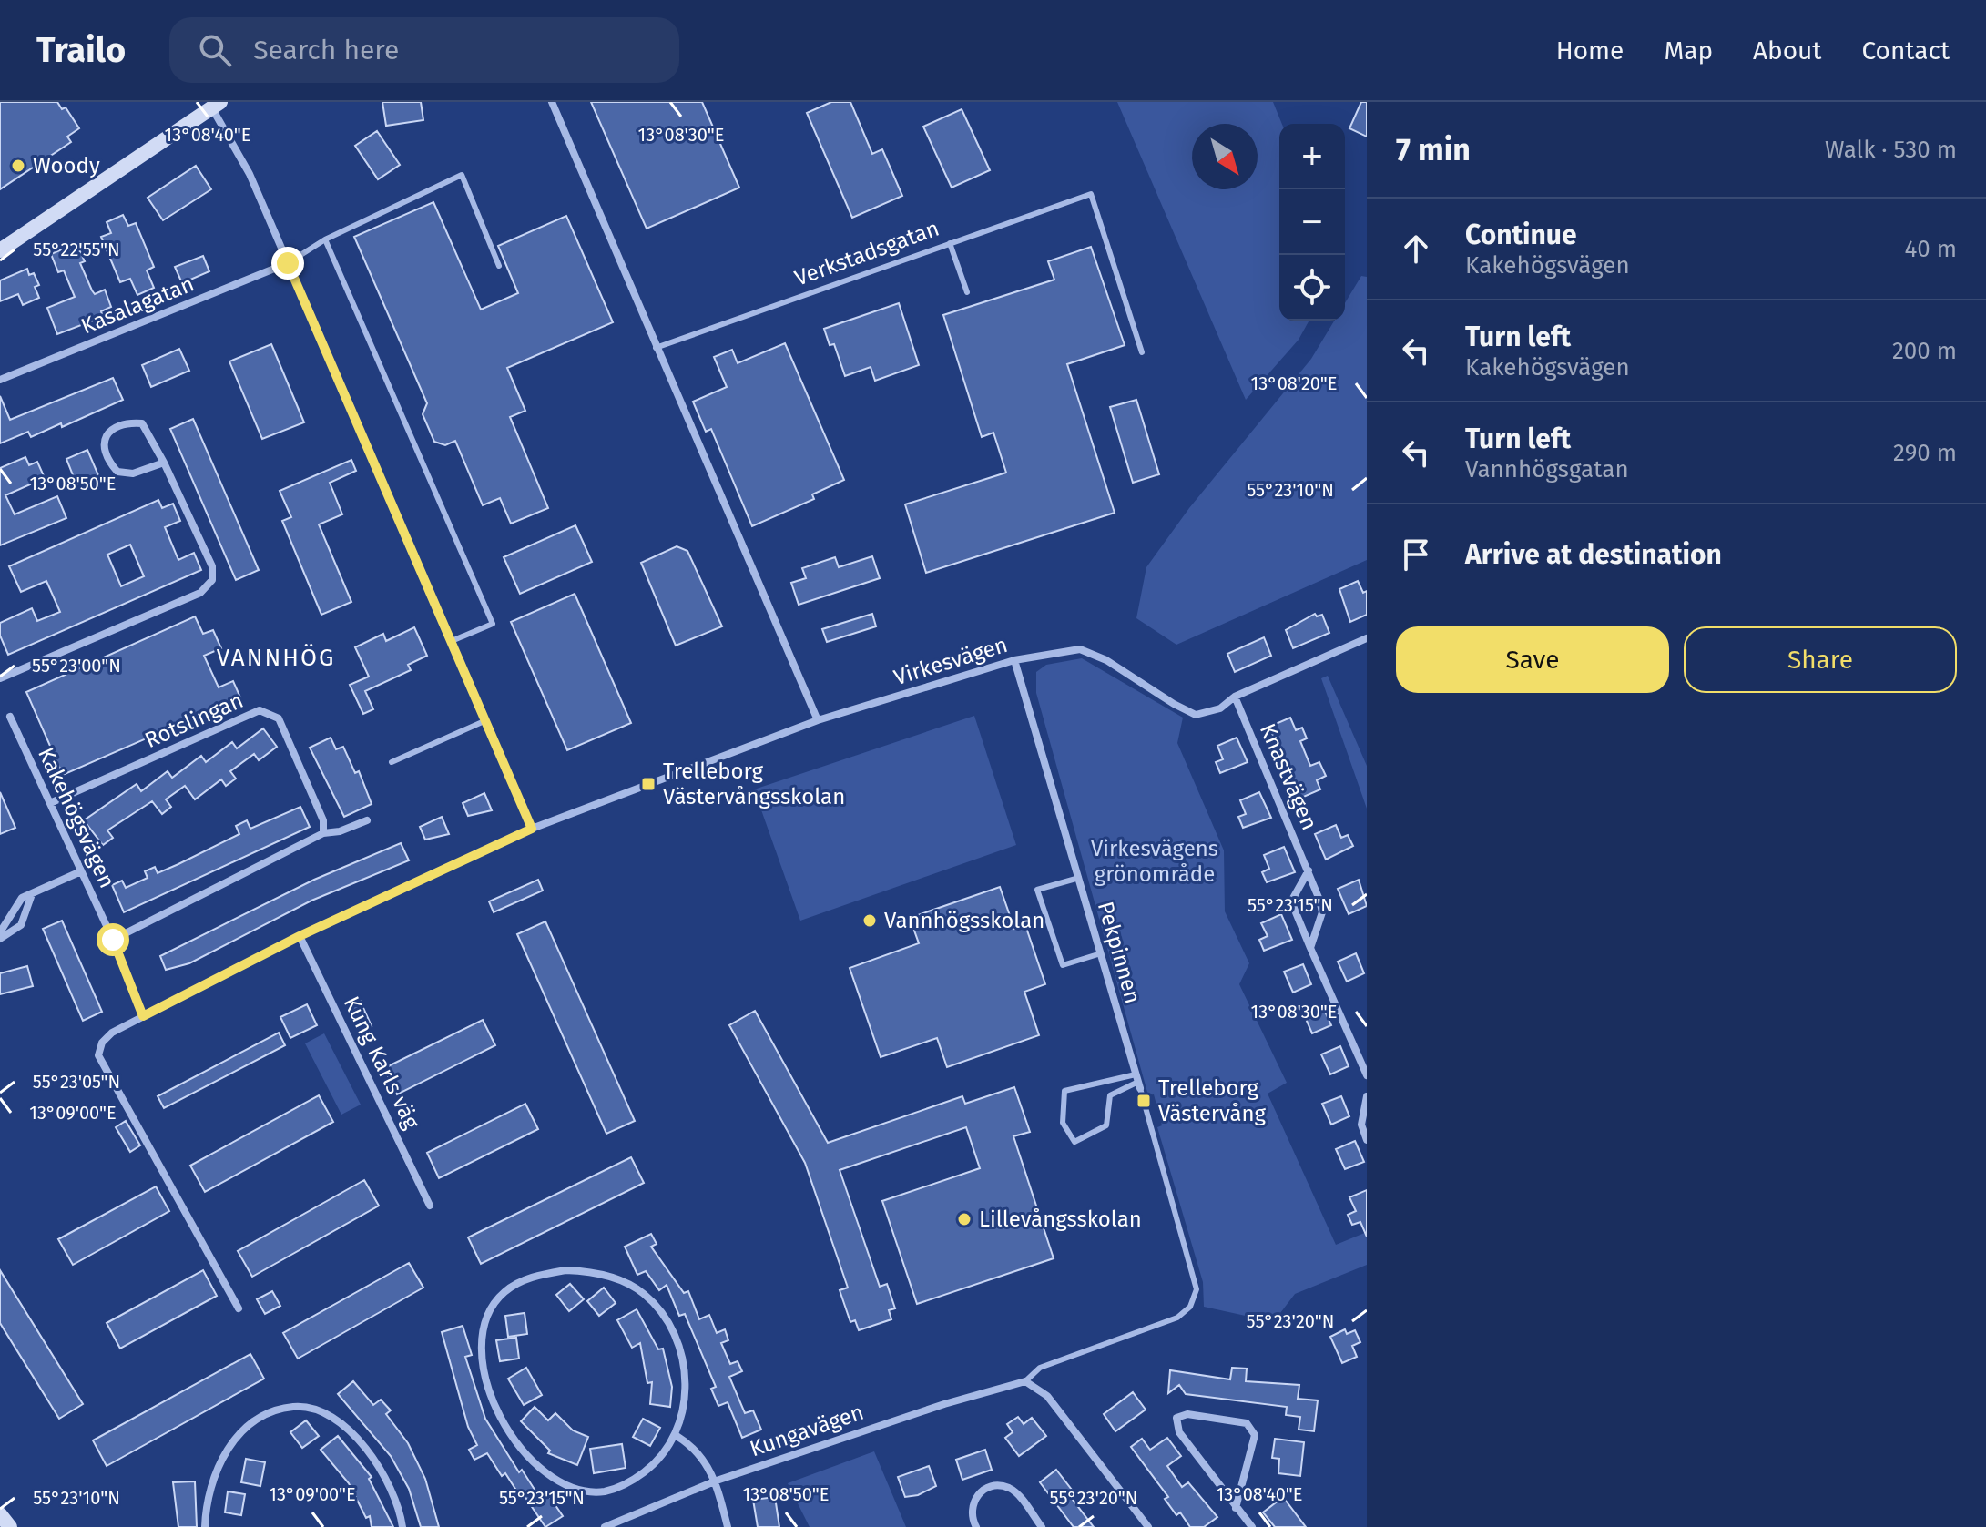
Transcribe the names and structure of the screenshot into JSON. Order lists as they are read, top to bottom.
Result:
{
  "streets": {
    "street": [
      "Kasalagatan",
      "Virkesvägen",
      "Rotslingan",
      "Knastvägen",
      "Kakehögsvägen",
      "Pekpinnen",
      "Kung Karls väg",
      "Kungavägen"
    ],
    "lane": ["Verkstadsgatan"]
  },
  "crossings": [
    ["Virkesvägen", "Knastvägen"],
    ["Virkesvägen", "Pekpinnen"],
    ["Rotslingan", "Kakehögsvägen"]
  ],
  "districts": ["VANNHÖG"],
  "parks": ["Virkesvägens grönområde"],
  "places": {
    "other": ["Woody", "Vannhögsskolan", "Lillevångsskolan"],
    "transit": ["Trelleborg Västervångsskolan", "Trelleborg Västervång"]
  },
  "north": "bottom right",
  "page": {
    "header": "Trailo",
    "search": "Search here",
    "nav": [
      "Home",
      "Map",
      "About",
      "Contact"
    ],
    "heading": ["7 min", "Walk · 530 m"],
    "map_buttons": ["+", "−"],
    "list": [
      ["Continue", "Kakehögsvägen", "40 m"],
      ["Turn left", "Kakehögsvägen", "200 m"],
      ["Turn left", "Vannhögsgatan", "290 m"],
      "Arrive at destination"
    ],
    "buttons": ["Save", "Share"]
  },
  "coordinates": [
    "13°08'40\"E",
    "13°08'30\"E",
    "55°22'55\"N",
    "13°08'20\"E",
    "13°08'50\"E",
    "55°23'10\"N",
    "55°23'00\"N",
    "55°23'15\"N",
    "55°23'05\"N",
    "13°09'00\"E",
    "55°23'20\"N"
  ]
}
